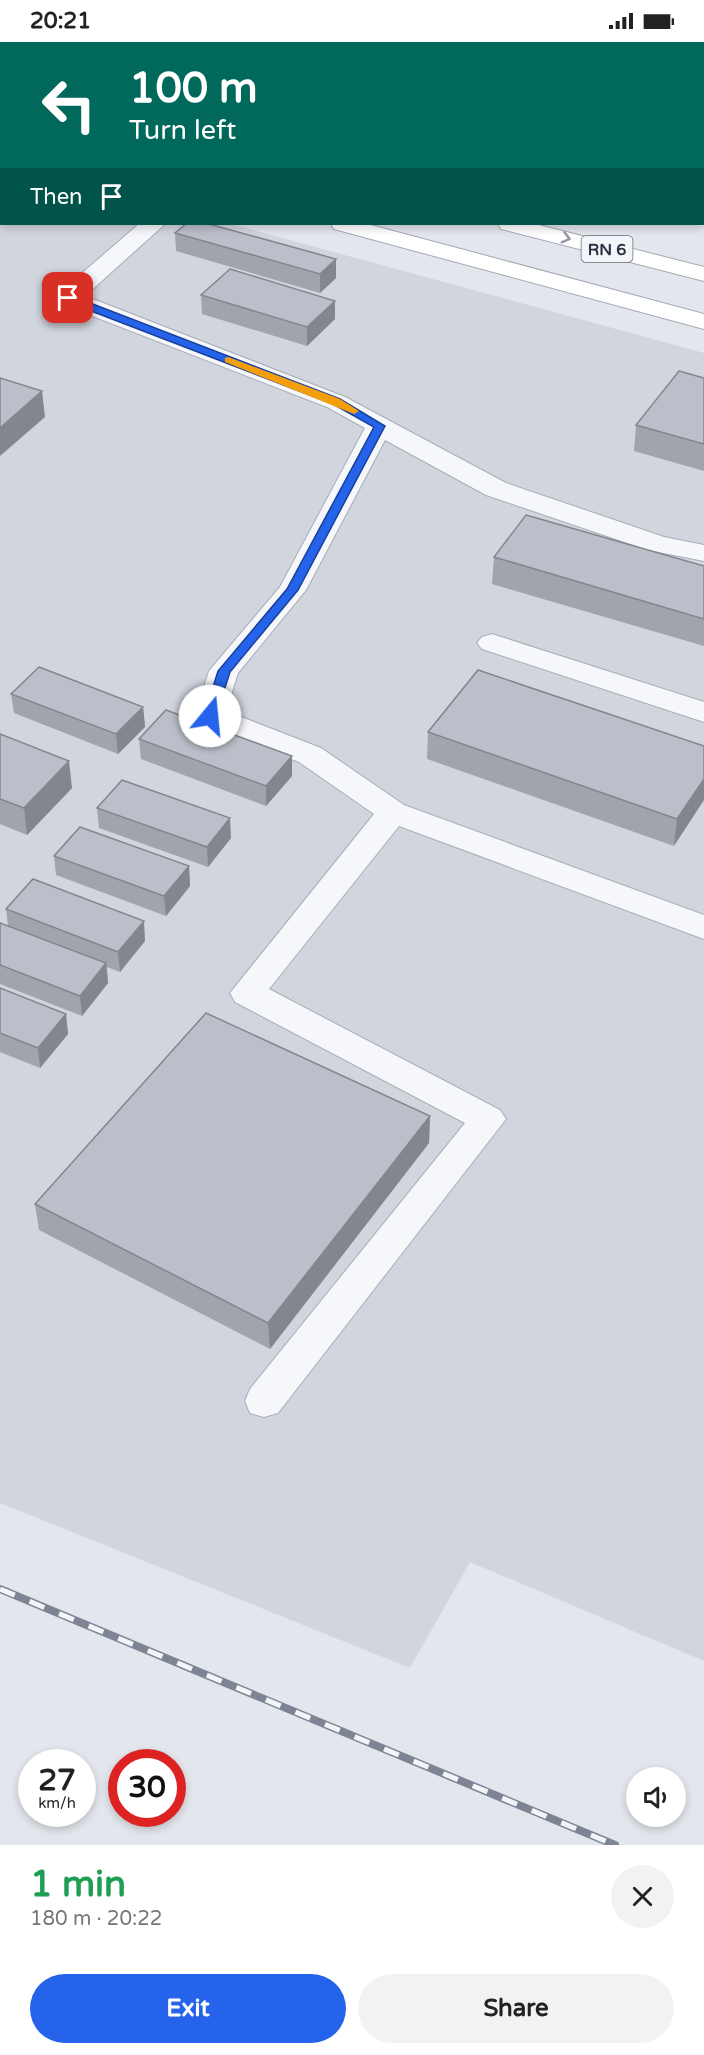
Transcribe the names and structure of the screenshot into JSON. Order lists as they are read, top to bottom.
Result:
{
  "streets": {
    "main road": ["RN 6"]
  },
  "page": {
    "status": "20:21",
    "turn": ["100 m", "Turn left"],
    "then": "Then",
    "speed": "27 km/h",
    "limit": "30",
    "heading": ["1 min", "180 m · 20:22"],
    "buttons": ["Exit", "Share"]
  }
}
